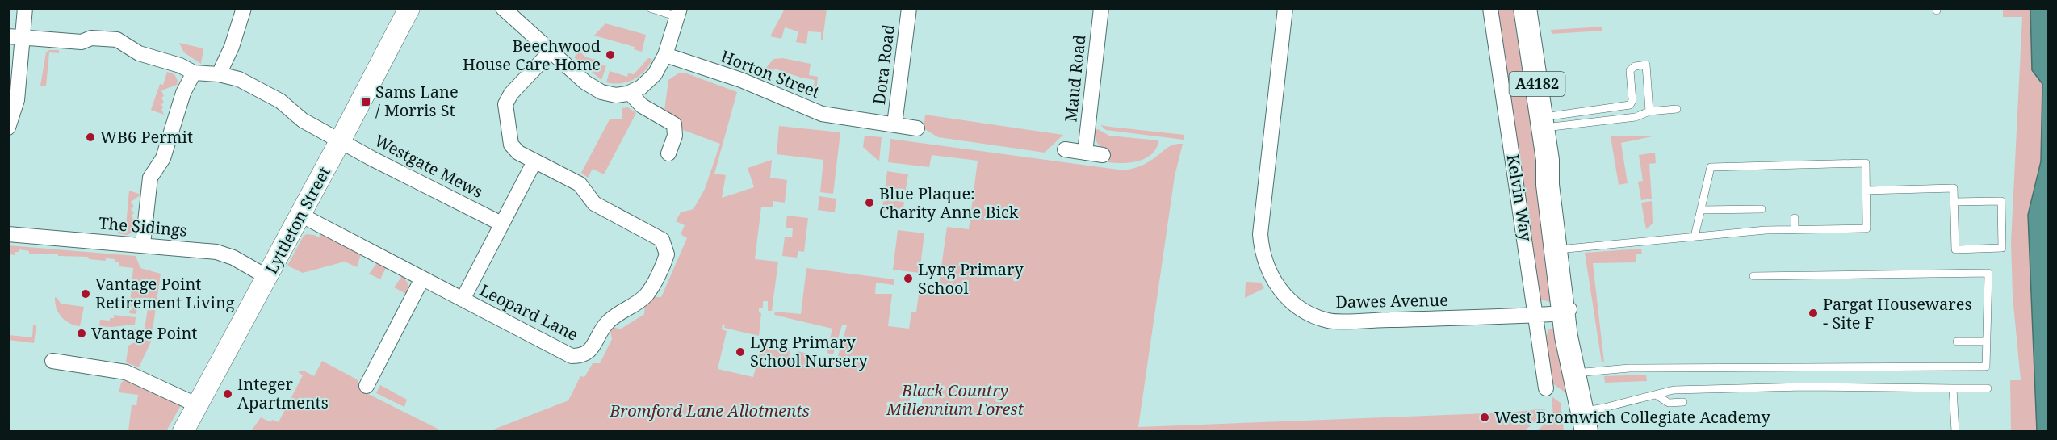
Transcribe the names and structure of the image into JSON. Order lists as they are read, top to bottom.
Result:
{
  "streets": {
    "main road": ["A4182", "Kelvin Way"],
    "street": [
      "Dora Road",
      "Horton Street",
      "Maud Road",
      "Westgate Mews",
      "Lyttleton Street",
      "The Sidings",
      "Dawes Avenue",
      "Leopard Lane"
    ]
  },
  "crossings": [
    ["Dora Road", "Horton Street"],
    ["Westgate Mews", "Lyttleton Street"],
    ["Kelvin Way", "Dawes Avenue"],
    ["Lyttleton Street", "The Sidings"],
    ["Lyttleton Street", "Leopard Lane"]
  ],
  "parks": ["Black Country Millennium Forest", "Bromford Lane Allotments"],
  "places": {
    "other": [
      "Beechwood House Care Home",
      "WB6 Permit",
      "Blue Plaque: Charity Anne Bick",
      "Lyng Primary School",
      "Vantage Point Retirement Living",
      "Pargat Housewares - Site F",
      "Vantage Point",
      "Lyng Primary School Nursery",
      "Integer Apartments",
      "West Bromwich Collegiate Academy"
    ],
    "transit": ["Sams Lane / Morris St"]
  }
}
